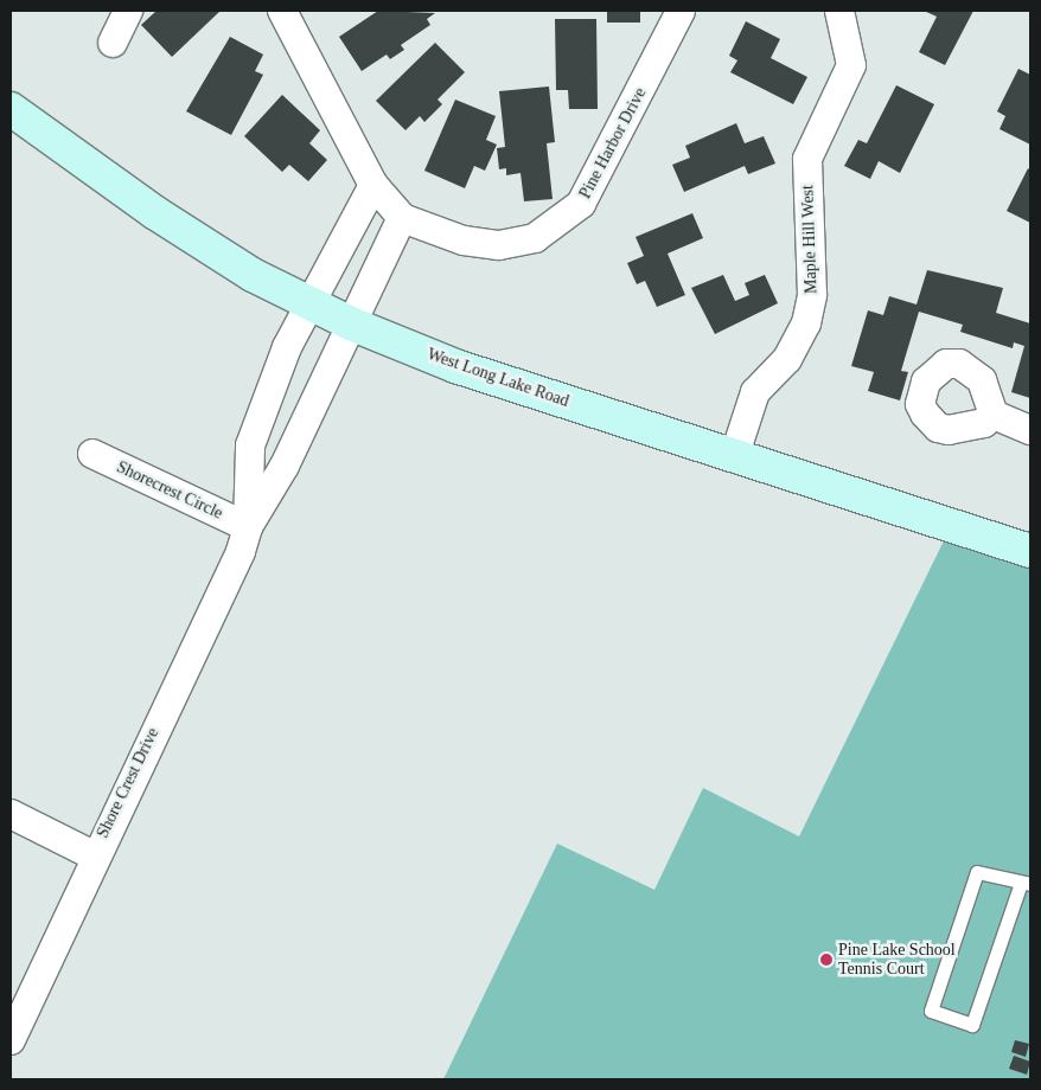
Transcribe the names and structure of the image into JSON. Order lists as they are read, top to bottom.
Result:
{
  "streets": {
    "main road": ["West Long Lake Road"],
    "street": [
      "Pine Harbor Drive",
      "Maple Hill West",
      "Shorecrest Circle",
      "Shore Crest Drive"
    ]
  },
  "crossings": [
    ["Pine Harbor Drive", "Shore Crest Drive"],
    ["Maple Hill West", "West Long Lake Road"],
    ["West Long Lake Road", "Shore Crest Drive"],
    ["Shorecrest Circle", "Shore Crest Drive"]
  ],
  "places": ["Pine Lake School Tennis Court"]
}
